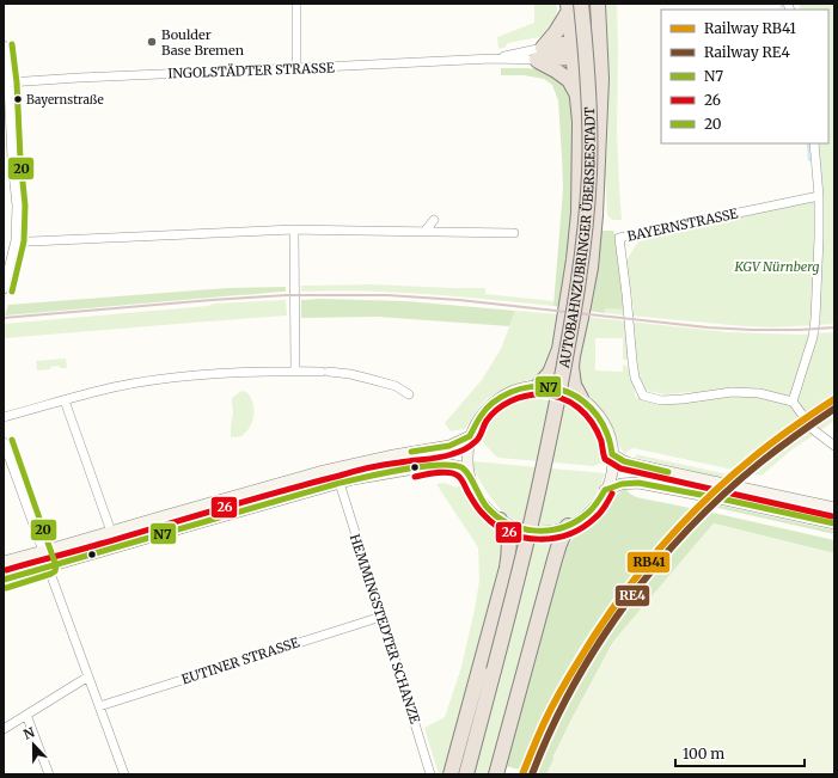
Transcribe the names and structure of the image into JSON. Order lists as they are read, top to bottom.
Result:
{
  "streets": {
    "highway": ["AUTOBAHNZUBRINGER ÜBERSEESTADT"],
    "street": [
      "INGOLSTÄDTER STRASSE",
      "BAYERNSTRASSE",
      "HEMMINGSTEDTER SCHANZE",
      "EUTINER STRASSE"
    ]
  },
  "crossings": [
    ["HEMMINGSTEDTER SCHANZE", "EUTINER STRASSE"]
  ],
  "parks": ["KGV Nürnberg"],
  "places": ["Boulder Base Bremen", "Bayernstraße"],
  "lines": [
    "transit line 20",
    "transit line N7",
    "transit line 26",
    "rail line RB41",
    "rail line RE4"
  ],
  "legend": [
    "Railway RB41",
    "Railway RE4",
    "N7",
    "26",
    "20"
  ],
  "scale_bar": "100 m",
  "north": "top"
}
